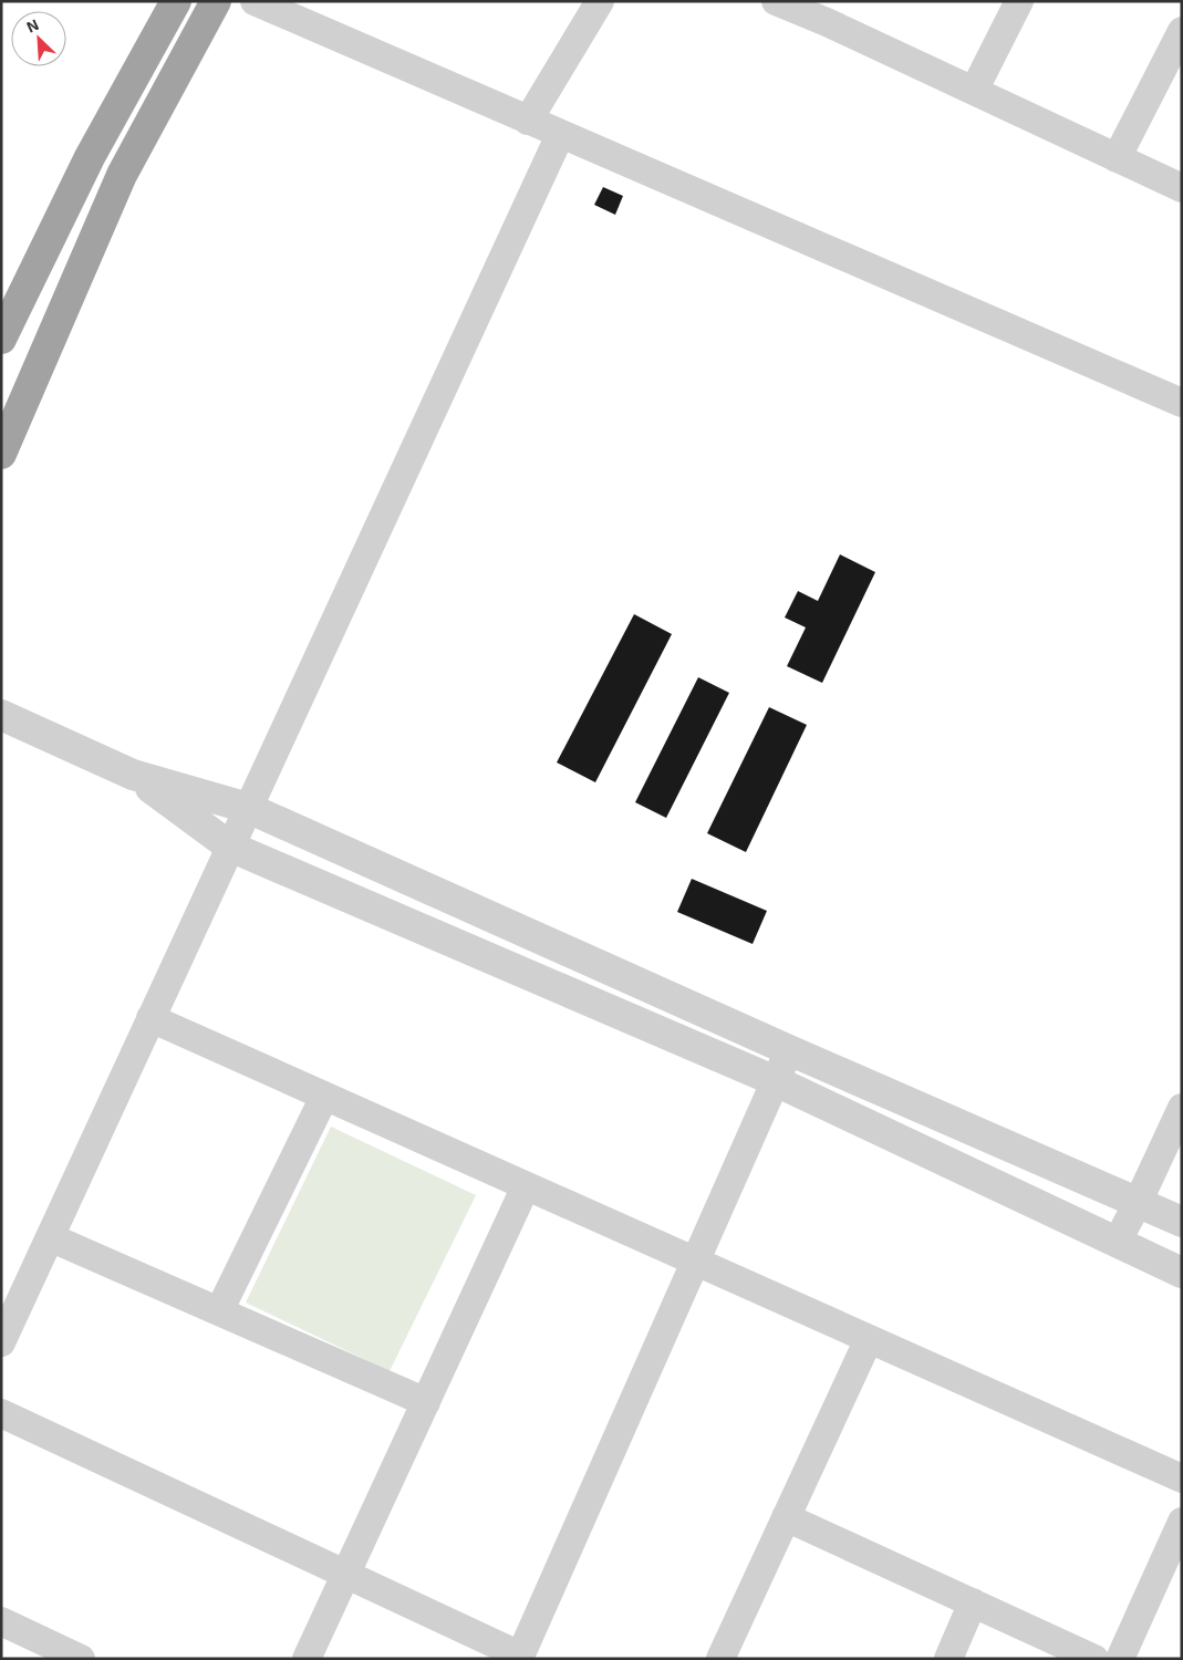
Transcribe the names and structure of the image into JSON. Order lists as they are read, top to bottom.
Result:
{
  "north": "top left"
}
